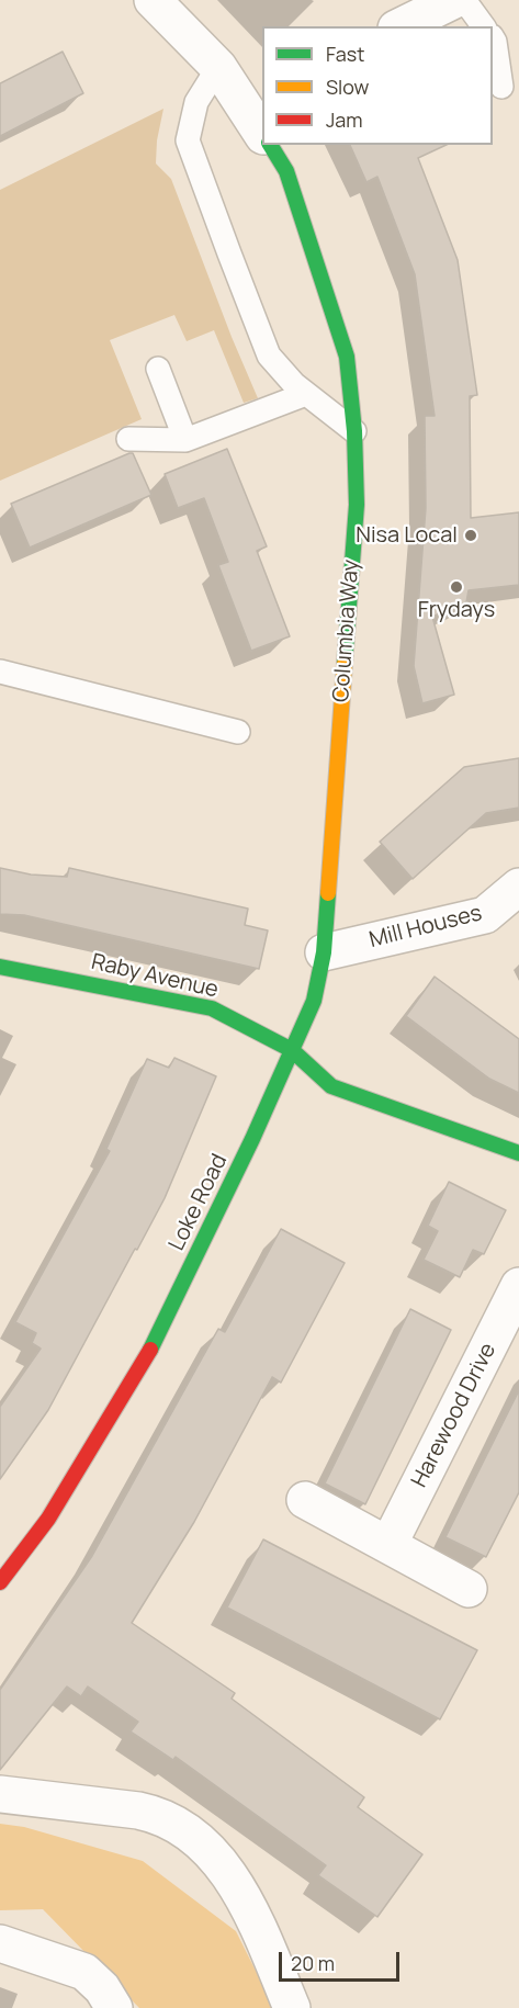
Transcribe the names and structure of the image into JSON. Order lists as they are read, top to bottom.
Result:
{
  "streets": {
    "street": [
      "Columbia Way",
      "Mill Houses",
      "Raby Avenue",
      "Loke Road",
      "Harewood Drive"
    ]
  },
  "crossings": [
    ["Columbia Way", "Mill Houses"],
    ["Columbia Way", "Raby Avenue"],
    ["Columbia Way", "Loke Road"],
    ["Raby Avenue", "Loke Road"]
  ],
  "places": ["Nisa Local", "Frydays"],
  "legend": ["Fast", "Slow", "Jam"],
  "scale_bar": "20 m"
}
